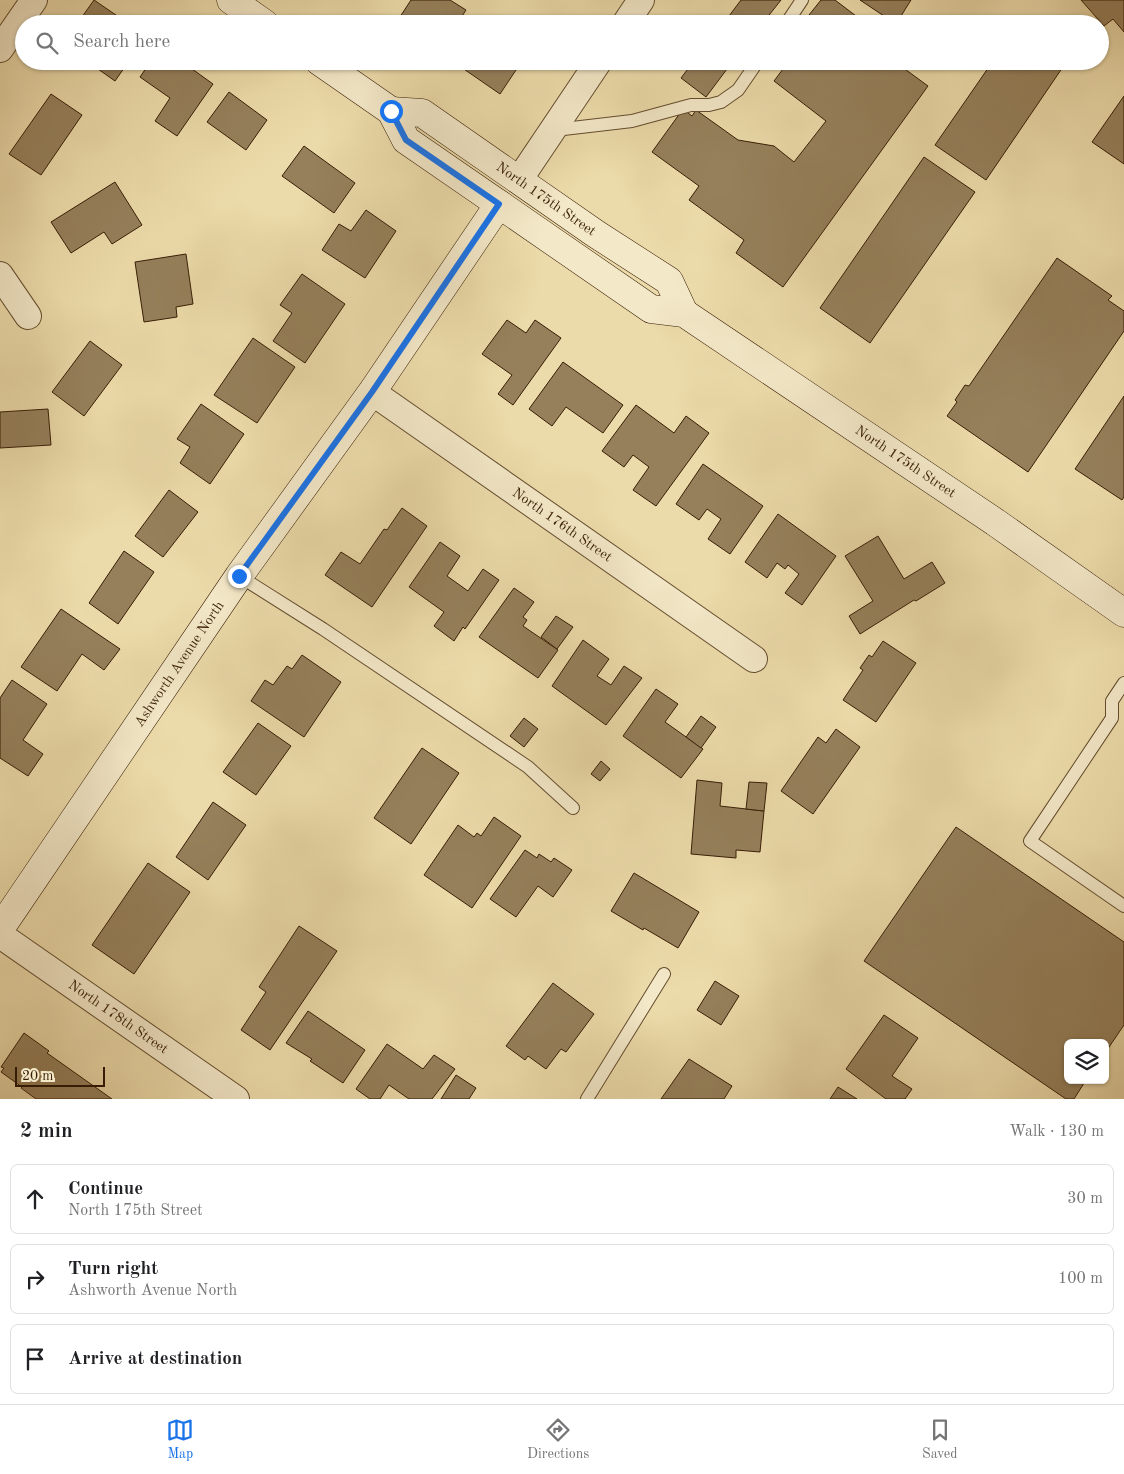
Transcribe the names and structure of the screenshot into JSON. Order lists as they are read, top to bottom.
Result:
{
  "streets": {
    "main road": ["North 175th Street", "Ashworth Avenue North"],
    "street": ["North 176th Street", "North 178th Street"]
  },
  "crossings": [
    ["North 175th Street", "Ashworth Avenue North"],
    ["North 176th Street", "Ashworth Avenue North"]
  ],
  "scale_bar": "20 m",
  "page": {
    "search": "Search here",
    "scale": "20 m",
    "heading": ["2 min", "Walk · 130 m"],
    "list": [
      ["Continue", "North 175th Street", "30 m"],
      ["Turn right", "Ashworth Avenue North", "100 m"],
      "Arrive at destination"
    ],
    "nav": ["Map", "Directions", "Saved"]
  }
}
